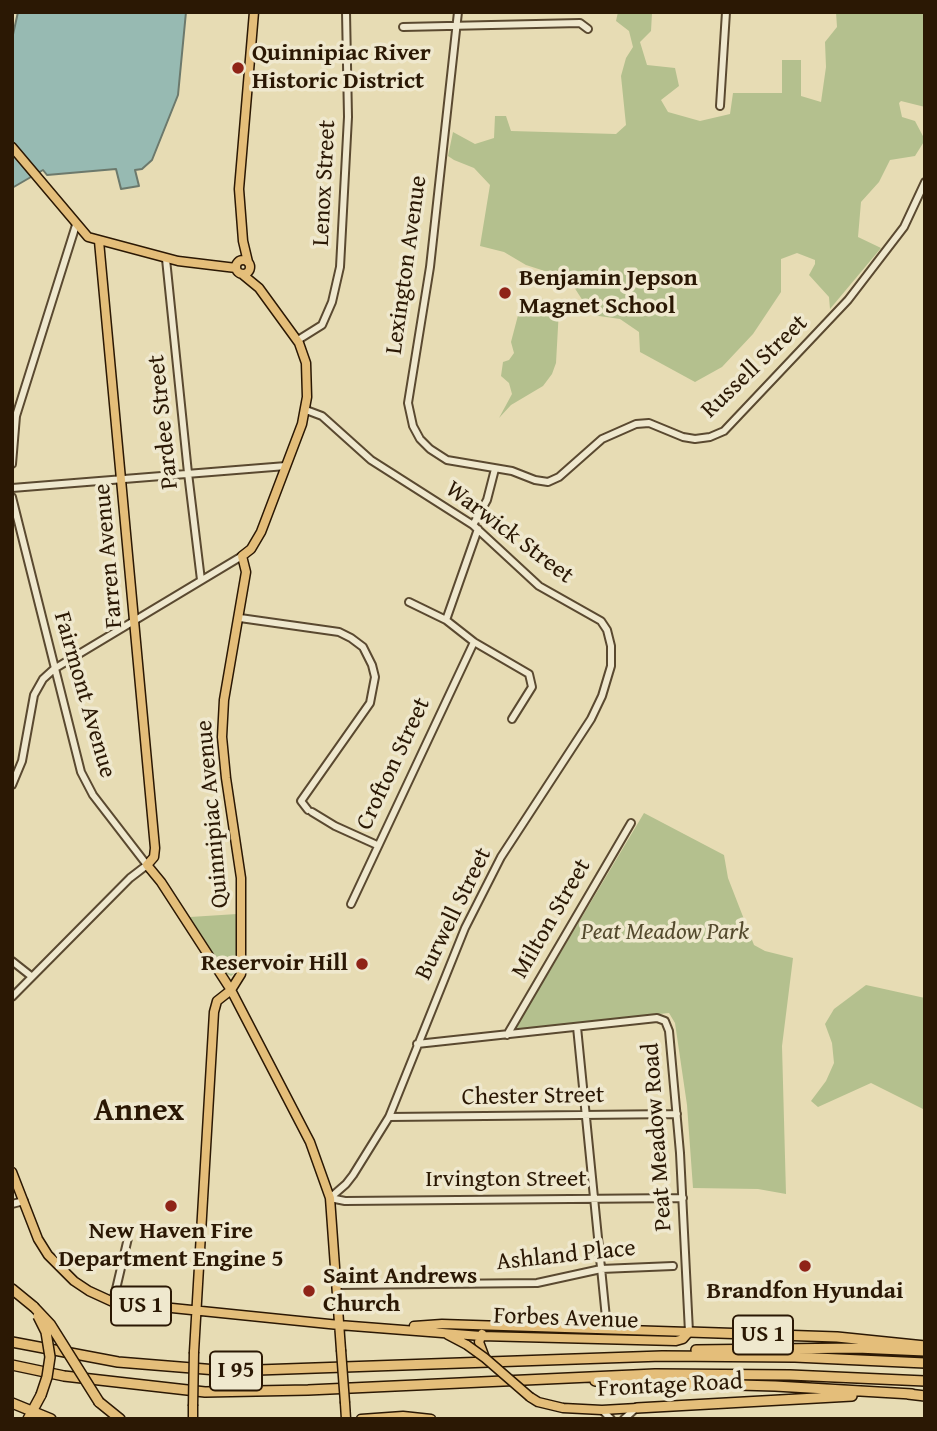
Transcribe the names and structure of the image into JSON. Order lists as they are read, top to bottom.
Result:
{
  "streets": {
    "highway": [
      "US 1",
      "Forbes Avenue",
      "I 95",
      "Frontage Road"
    ],
    "main road": ["Farren Avenue", "Fairmont Avenue", "Quinnipiac Avenue"],
    "street": [
      "Lenox Street",
      "Lexington Avenue",
      "Russell Street",
      "Pardee Street",
      "Warwick Street",
      "Crofton Street",
      "Burwell Street",
      "Milton Street",
      "Chester Street",
      "Peat Meadow Road",
      "Irvington Street",
      "Ashland Place"
    ]
  },
  "crossings": [
    ["Lexington Avenue", "Russell Street"],
    ["Warwick Street", "Burwell Street"],
    ["Farren Avenue", "Fairmont Avenue"],
    ["Fairmont Avenue", "Quinnipiac Avenue"],
    ["Fairmont Avenue", "Burwell Street"],
    ["Fairmont Avenue", "Irvington Street"],
    ["Fairmont Avenue", "Ashland Place"],
    ["Fairmont Avenue", "Forbes Avenue"],
    ["Quinnipiac Avenue", "Forbes Avenue"],
    ["Burwell Street", "Chester Street"],
    ["Burwell Street", "Peat Meadow Road"],
    ["Burwell Street", "Irvington Street"],
    ["Milton Street", "Peat Meadow Road"],
    ["Chester Street", "Peat Meadow Road"],
    ["Peat Meadow Road", "Irvington Street"],
    ["Peat Meadow Road", "Forbes Avenue"],
    ["Forbes Avenue", "Frontage Road"]
  ],
  "districts": ["Annex"],
  "parks": ["Peat Meadow Park"],
  "places": [
    "Quinnipiac River Historic District",
    "Benjamin Jepson Magnet School",
    "Reservoir Hill",
    "New Haven Fire Department Engine 5",
    "Brandfon Hyundai",
    "Saint Andrews Church"
  ]
}
